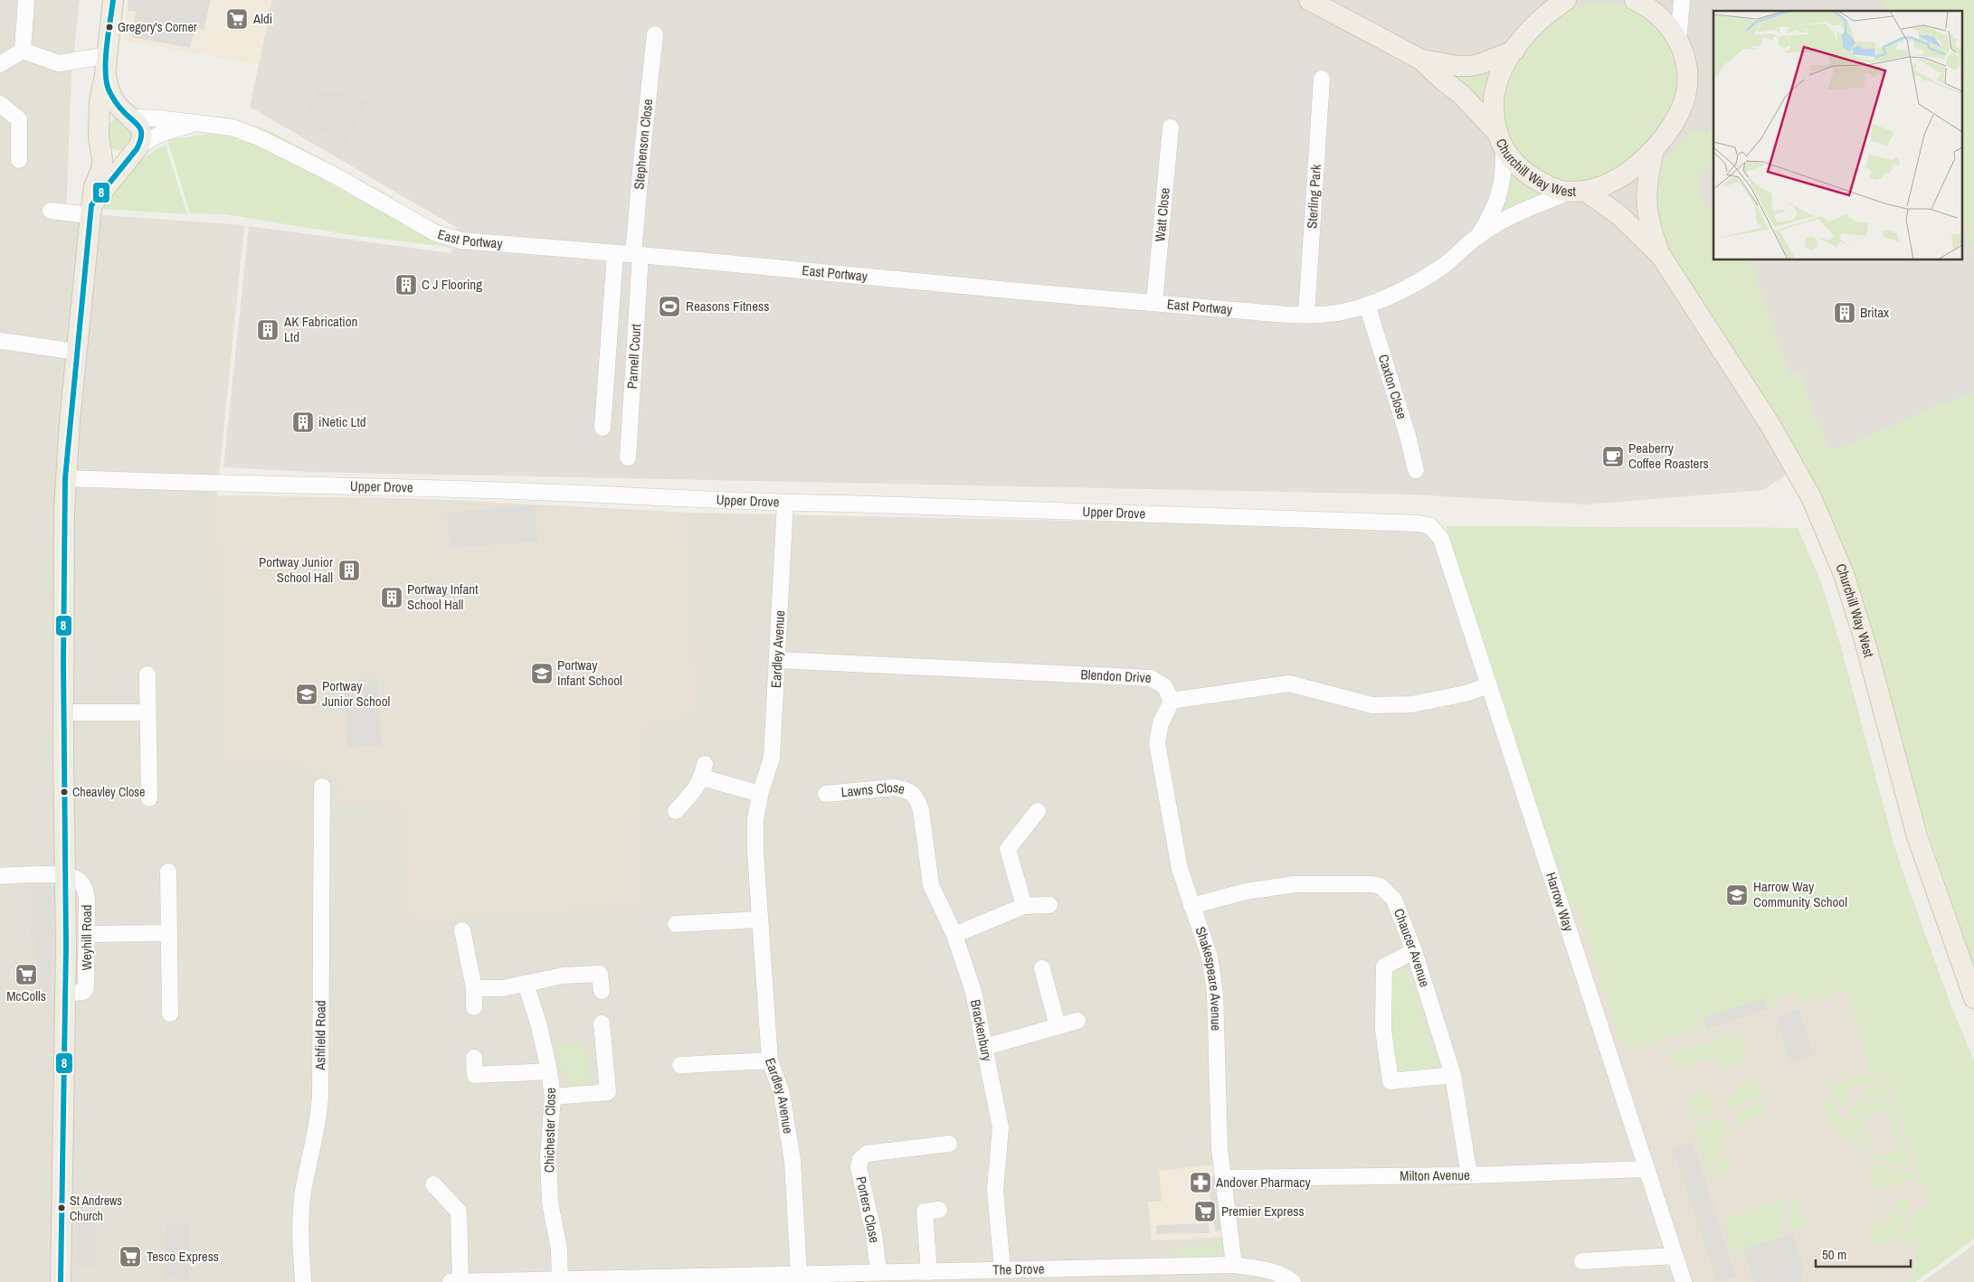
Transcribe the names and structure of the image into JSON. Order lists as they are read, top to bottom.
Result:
{
  "streets": {
    "main road": ["Churchill Way West", "Weyhill Road"],
    "street": [
      "Stephenson Close",
      "Sterling Park",
      "Watt Close",
      "East Portway",
      "Parnell Court",
      "Caxton Close",
      "Upper Drove",
      "Eardley Avenue",
      "Blendon Drive",
      "Lawns Close",
      "Harrow Way",
      "Chaucer Avenue",
      "Shakespeare Avenue",
      "Brackenbury",
      "Ashfield Road",
      "Chichester Close",
      "Milton Avenue",
      "Porters Close",
      "The Drove"
    ]
  },
  "crossings": [
    ["Stephenson Close", "East Portway"],
    ["Stephenson Close", "Parnell Court"],
    ["Sterling Park", "East Portway"],
    ["Watt Close", "East Portway"],
    ["East Portway", "Parnell Court"],
    ["East Portway", "Caxton Close"],
    ["East Portway", "Weyhill Road"],
    ["Upper Drove", "Eardley Avenue"],
    ["Upper Drove", "Harrow Way"],
    ["Upper Drove", "Weyhill Road"],
    ["Eardley Avenue", "Blendon Drive"],
    ["Eardley Avenue", "The Drove"],
    ["Blendon Drive", "Shakespeare Avenue"],
    ["Lawns Close", "Brackenbury"],
    ["Harrow Way", "Milton Avenue"],
    ["Chaucer Avenue", "Shakespeare Avenue"],
    ["Chaucer Avenue", "Milton Avenue"],
    ["Shakespeare Avenue", "Milton Avenue"],
    ["Shakespeare Avenue", "The Drove"],
    ["Brackenbury", "The Drove"],
    ["Chichester Close", "The Drove"],
    ["Porters Close", "The Drove"]
  ],
  "places": {
    "supermarket": [
      "Aldi",
      "McColls",
      "Premier Express",
      "Tesco Express"
    ],
    "other": ["Gregory's Corner", "Cheavley Close", "St Andrews Church"],
    "building": [
      "C J Flooring",
      "Britax",
      "AK Fabrication Ltd",
      "iNetic Ltd",
      "Portway Junior School Hall",
      "Portway Infant School Hall"
    ],
    "sports": ["Reasons Fitness"],
    "cafe": ["Peaberry Coffee Roasters"],
    "school or university": ["Portway Infant School", "Portway Junior School", "Harrow Way Community School"],
    "pharmacy": ["Andover Pharmacy"]
  },
  "lines": ["transit line 8"],
  "scale_bar": "50 m"
}
